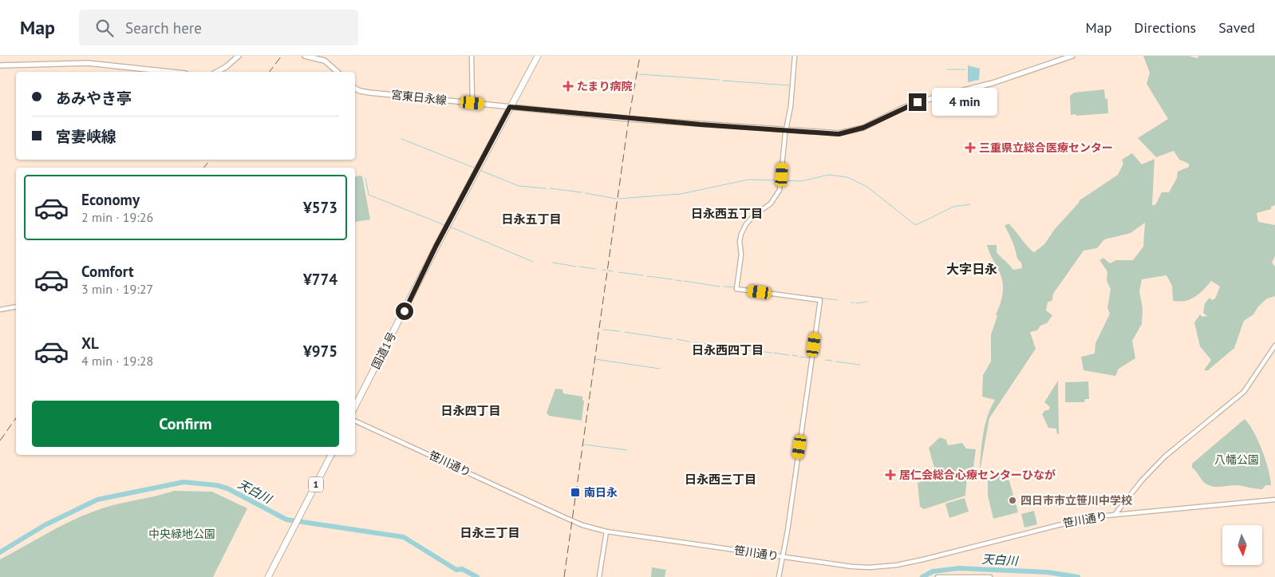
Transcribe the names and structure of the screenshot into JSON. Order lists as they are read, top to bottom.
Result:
{
  "streets": {
    "highway": ["国道1号", "1"],
    "main road": ["宮東日永線"],
    "street": ["笹川通り"]
  },
  "crossings": [
    ["宮東日永線", "国道1号"]
  ],
  "districts": [
    "日永西五丁目",
    "日永五丁目",
    "大字日永",
    "日永西四丁目",
    "日永四丁目",
    "日永西三丁目",
    "日永三丁目"
  ],
  "water": ["天白川"],
  "parks": ["八幡公園", "中央緑地公園"],
  "places": {
    "health": ["たまり病院", "三重県立総合医療センター", "居仁会総合心療センターひなが"],
    "transit": ["南日永"],
    "other": ["四日市市立笹川中学校"]
  },
  "north": "bottom",
  "page": {
    "header": "Map",
    "search": "Search here",
    "nav": ["Map", "Directions", "Saved"],
    "banner": ["あみやき亭", "宮妻峡線"],
    "bubble": "4 min",
    "list": [
      {
        "name": "Economy",
        "note": "2 min · 19:26",
        "value": "¥573"
      },
      {
        "name": "Comfort",
        "note": "3 min · 19:27",
        "value": "¥774"
      },
      {
        "name": "XL",
        "note": "4 min · 19:28",
        "value": "¥975"
      }
    ],
    "buttons": "Confirm"
  }
}
